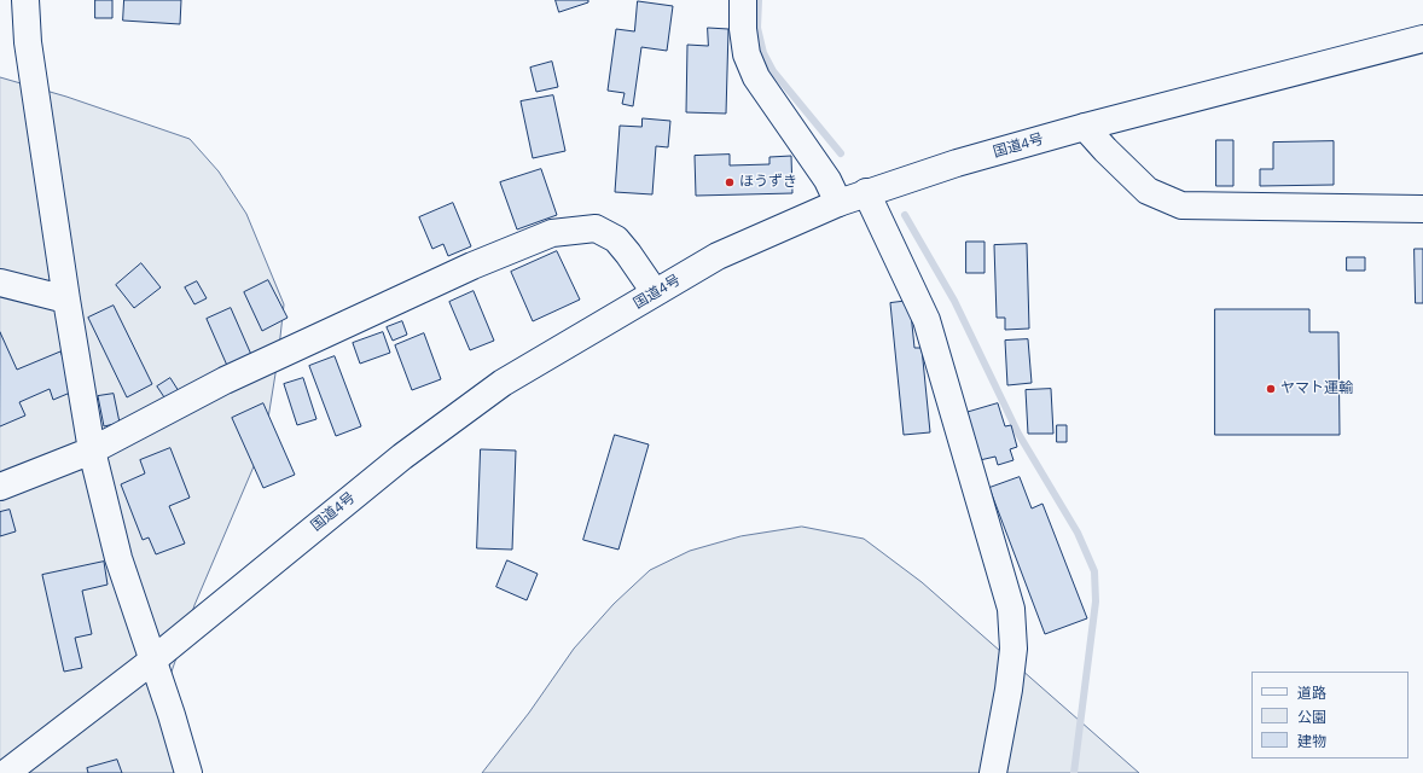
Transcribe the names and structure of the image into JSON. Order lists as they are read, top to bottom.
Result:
{
  "streets": {
    "main road": ["国道4号"]
  },
  "places": ["ほうずき", "ヤマト運輸"],
  "legend": ["道路", "公園", "建物"]
}
